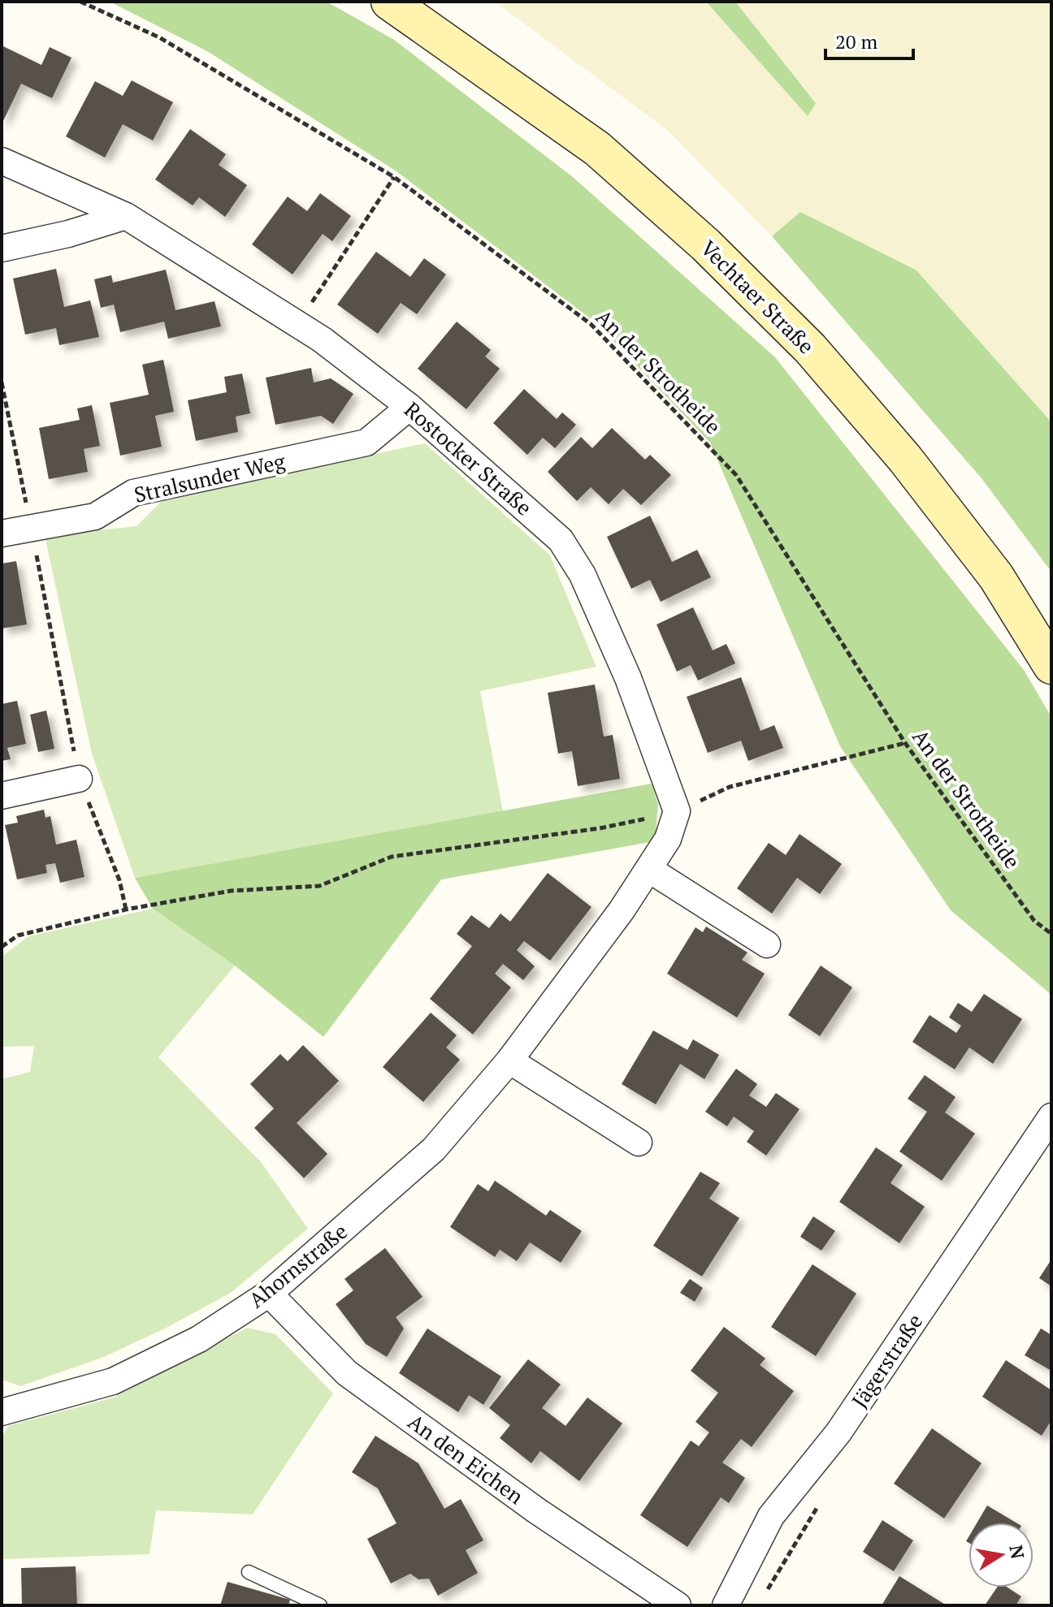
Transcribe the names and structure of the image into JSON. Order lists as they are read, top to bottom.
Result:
{
  "streets": {
    "main road": ["Vechtaer Straße"],
    "street": [
      "Rostocker Straße",
      "Stralsunder Weg",
      "Ahornstraße",
      "Jägerstraße",
      "An den Eichen"
    ],
    "path": ["An der Strotheide"]
  },
  "crossings": [
    ["Rostocker Straße", "Stralsunder Weg"],
    ["Rostocker Straße", "Ahornstraße"],
    ["Ahornstraße", "An den Eichen"]
  ],
  "scale_bar": "20 m",
  "north": "right"
}
